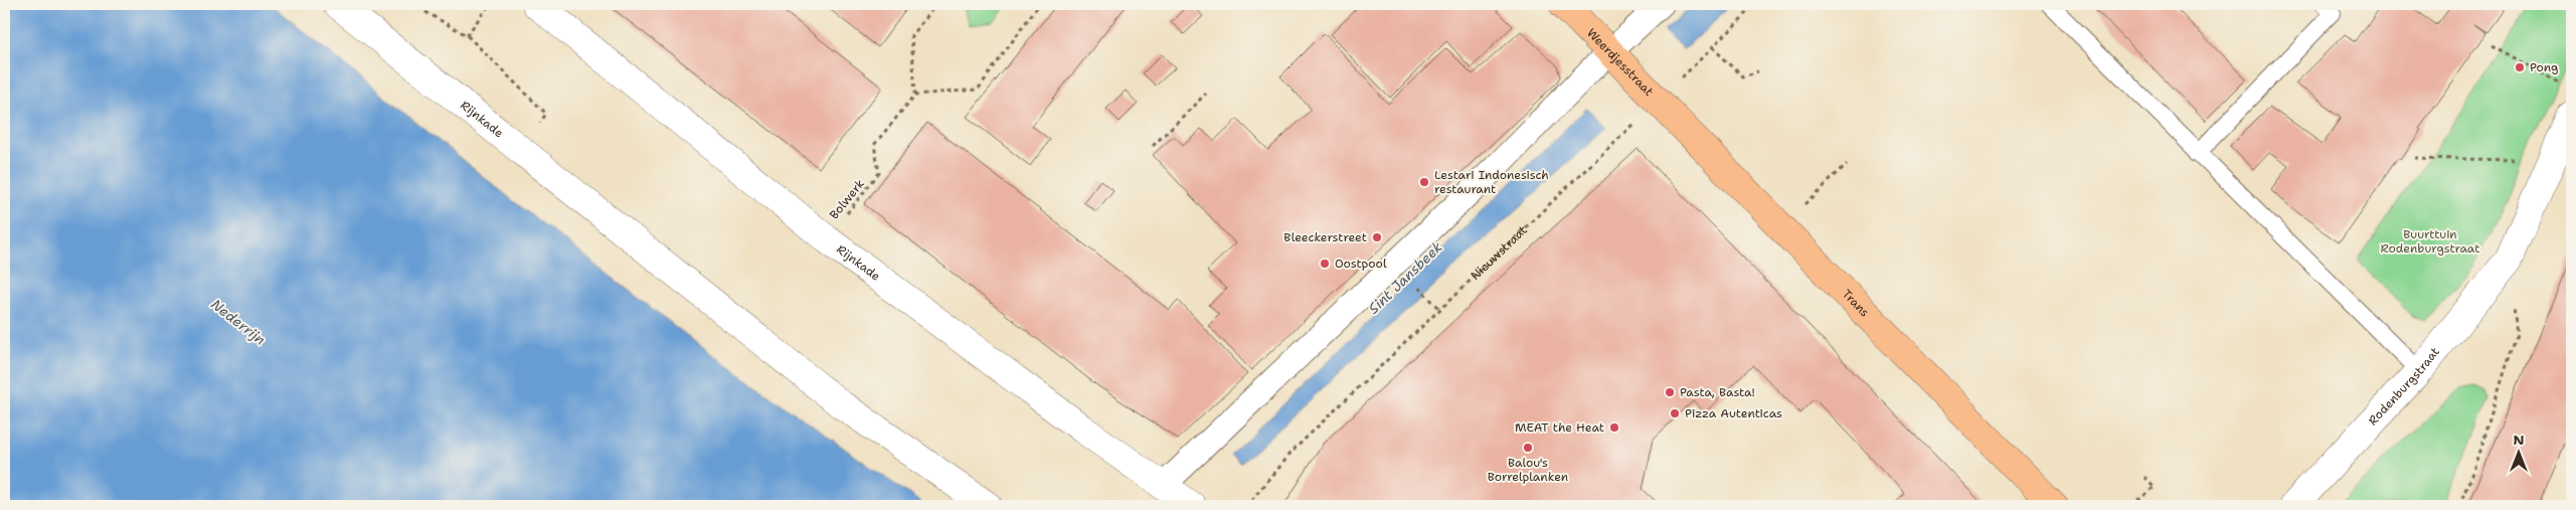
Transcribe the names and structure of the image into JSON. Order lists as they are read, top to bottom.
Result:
{
  "streets": {
    "main road": ["Weerdjesstraat", "Trans"],
    "street": ["Rijnkade", "Rodenburgstraat"],
    "path": ["Bolwerk", "Nieuwstraat"]
  },
  "crossings": [
    ["Weerdjesstraat", "Nieuwstraat"],
    ["Weerdjesstraat", "Trans"],
    ["Rijnkade", "Bolwerk"],
    ["Nieuwstraat", "Trans"]
  ],
  "water": ["Sint Jansbeek", "Nederrijn"],
  "parks": ["Buurttuin Rodenburgstraat"],
  "places": [
    "Pong",
    "Lestari Indonesisch restaurant",
    "Bleeckerstreet",
    "Oostpool",
    "Pasta, Basta!",
    "Pizza Autenticas",
    "MEAT the Heat",
    "Balou's Borrelplanken"
  ],
  "north": "top"
}
